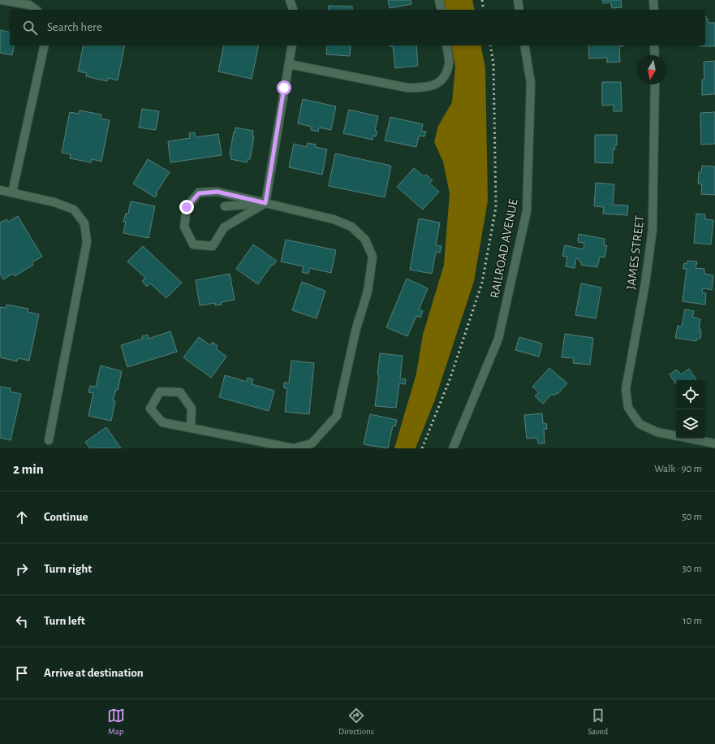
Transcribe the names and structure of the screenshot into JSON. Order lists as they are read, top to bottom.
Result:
{
  "streets": {
    "street": ["RAILROAD AVENUE", "JAMES STREET"]
  },
  "north": "bottom",
  "page": {
    "search": "Search here",
    "heading": ["2 min", "Walk · 90 m"],
    "list": [
      ["Continue", "50 m"],
      ["Turn right", "30 m"],
      ["Turn left", "10 m"],
      "Arrive at destination"
    ],
    "nav": ["Map", "Directions", "Saved"]
  }
}
